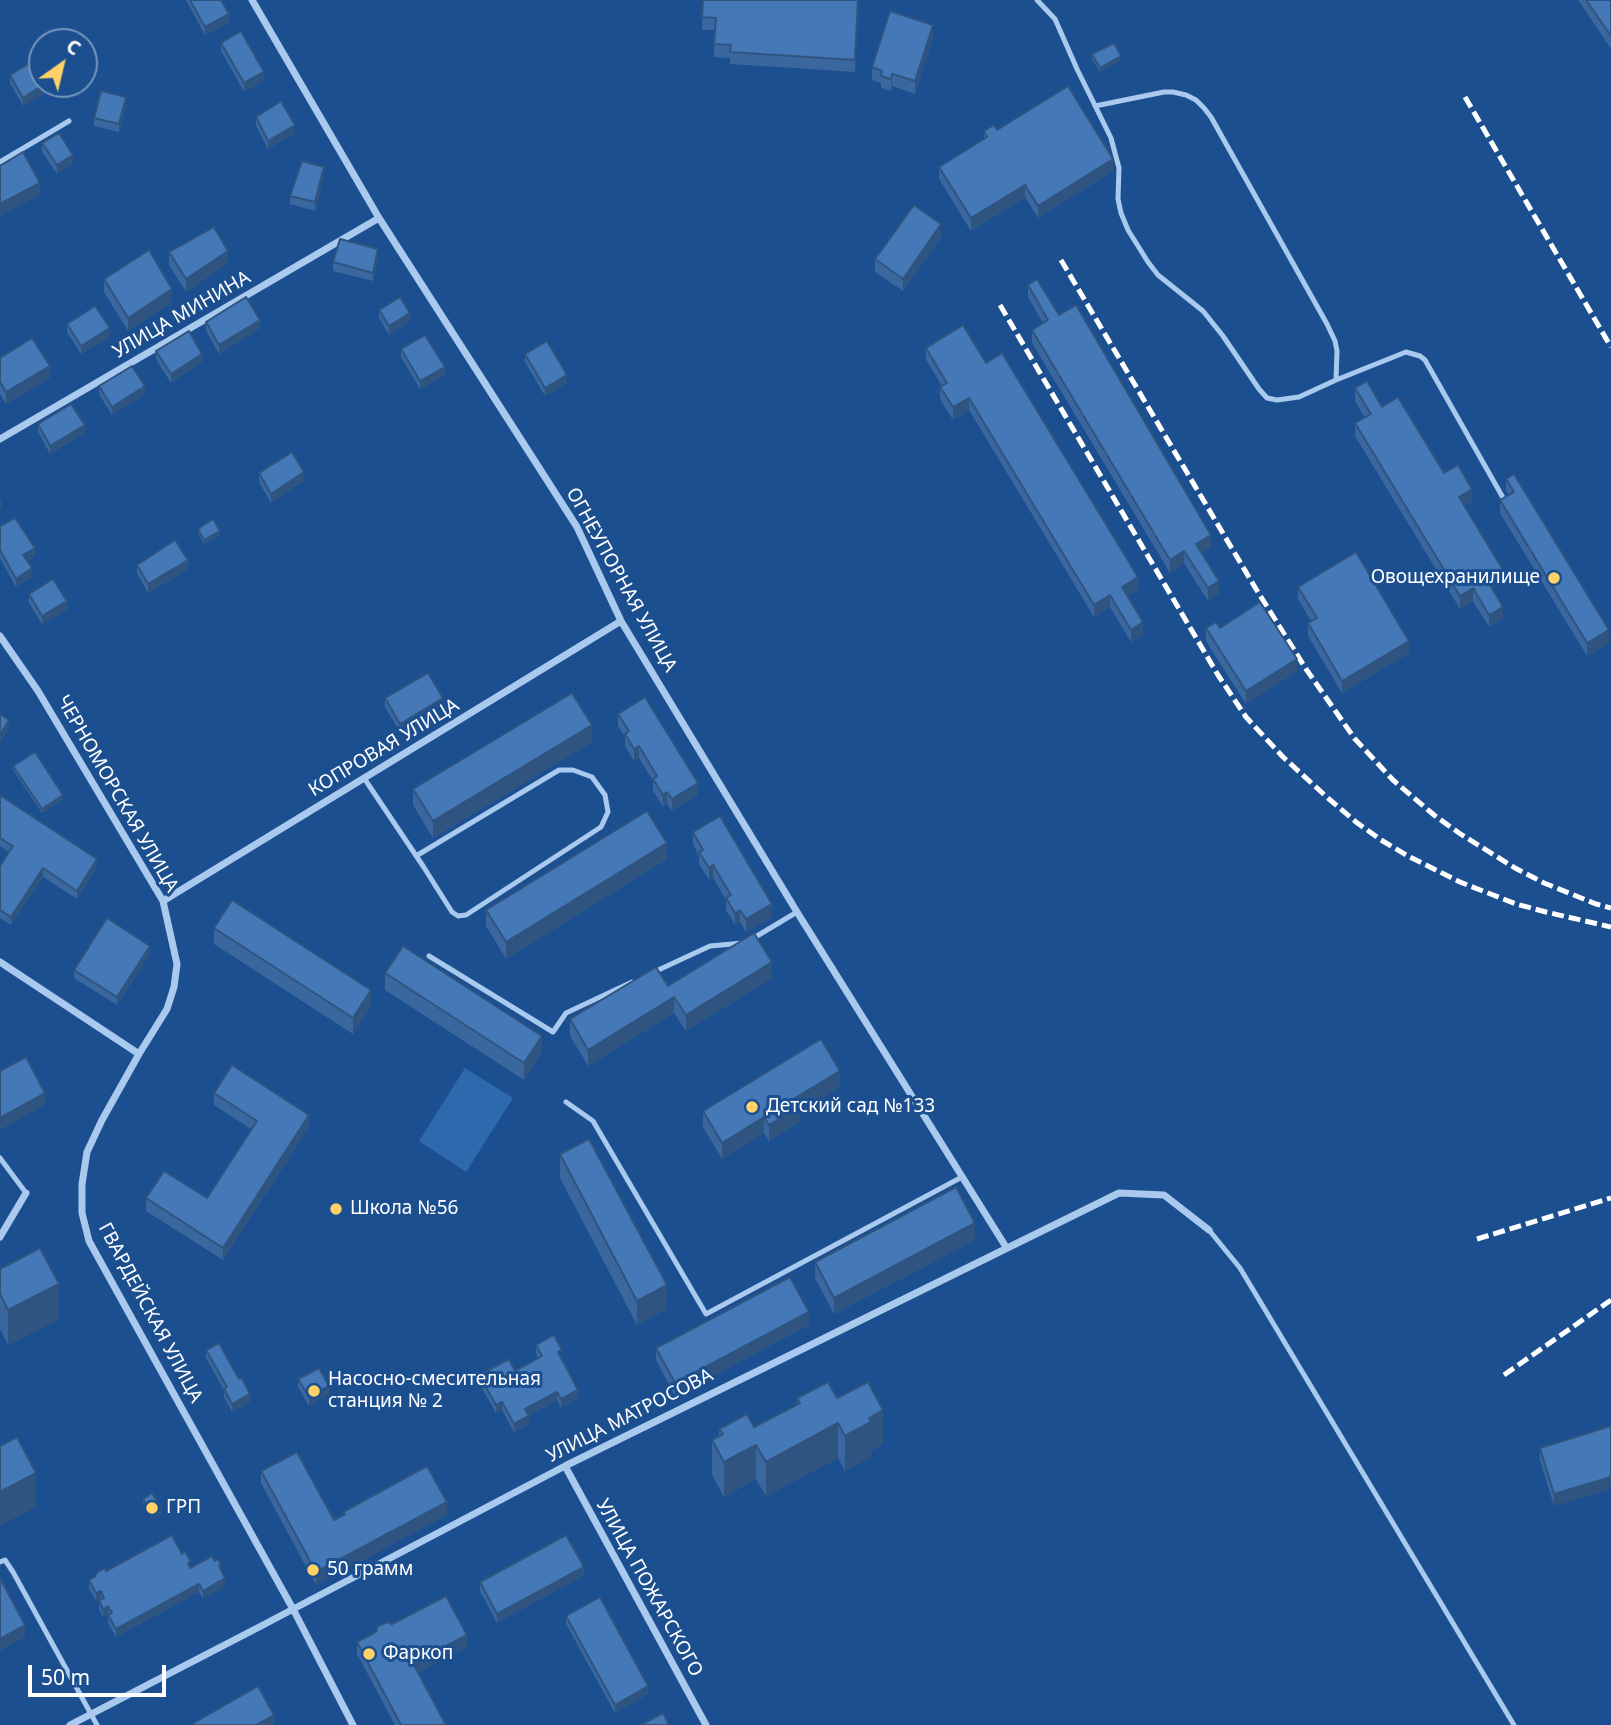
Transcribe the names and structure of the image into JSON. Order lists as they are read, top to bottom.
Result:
{
  "streets": {
    "street": [
      "УЛИЦА МИНИНА",
      "ОГНЕУПОРНАЯ УЛИЦА",
      "КОПРОВАЯ УЛИЦА",
      "ЧЕРНОМОРСКАЯ УЛИЦА",
      "ГВАРДЕЙСКАЯ УЛИЦА",
      "УЛИЦА МАТРОСОВА",
      "УЛИЦА ПОЖАРСКОГО"
    ]
  },
  "crossings": [
    ["УЛИЦА МИНИНА", "ОГНЕУПОРНАЯ УЛИЦА"],
    ["ОГНЕУПОРНАЯ УЛИЦА", "КОПРОВАЯ УЛИЦА"],
    ["ОГНЕУПОРНАЯ УЛИЦА", "УЛИЦА МАТРОСОВА"],
    ["КОПРОВАЯ УЛИЦА", "ЧЕРНОМОРСКАЯ УЛИЦА"],
    ["ЧЕРНОМОРСКАЯ УЛИЦА", "ГВАРДЕЙСКАЯ УЛИЦА"],
    ["ГВАРДЕЙСКАЯ УЛИЦА", "УЛИЦА МАТРОСОВА"],
    ["УЛИЦА МАТРОСОВА", "УЛИЦА ПОЖАРСКОГО"]
  ],
  "places": [
    "Овощехранилище",
    "Детский сад №133",
    "Школа №56",
    "Насосно-смесительная станция № 2",
    "ГРП",
    "50 грамм",
    "Фаркоп"
  ],
  "scale_bar": "50 m",
  "north": "top right"
}
